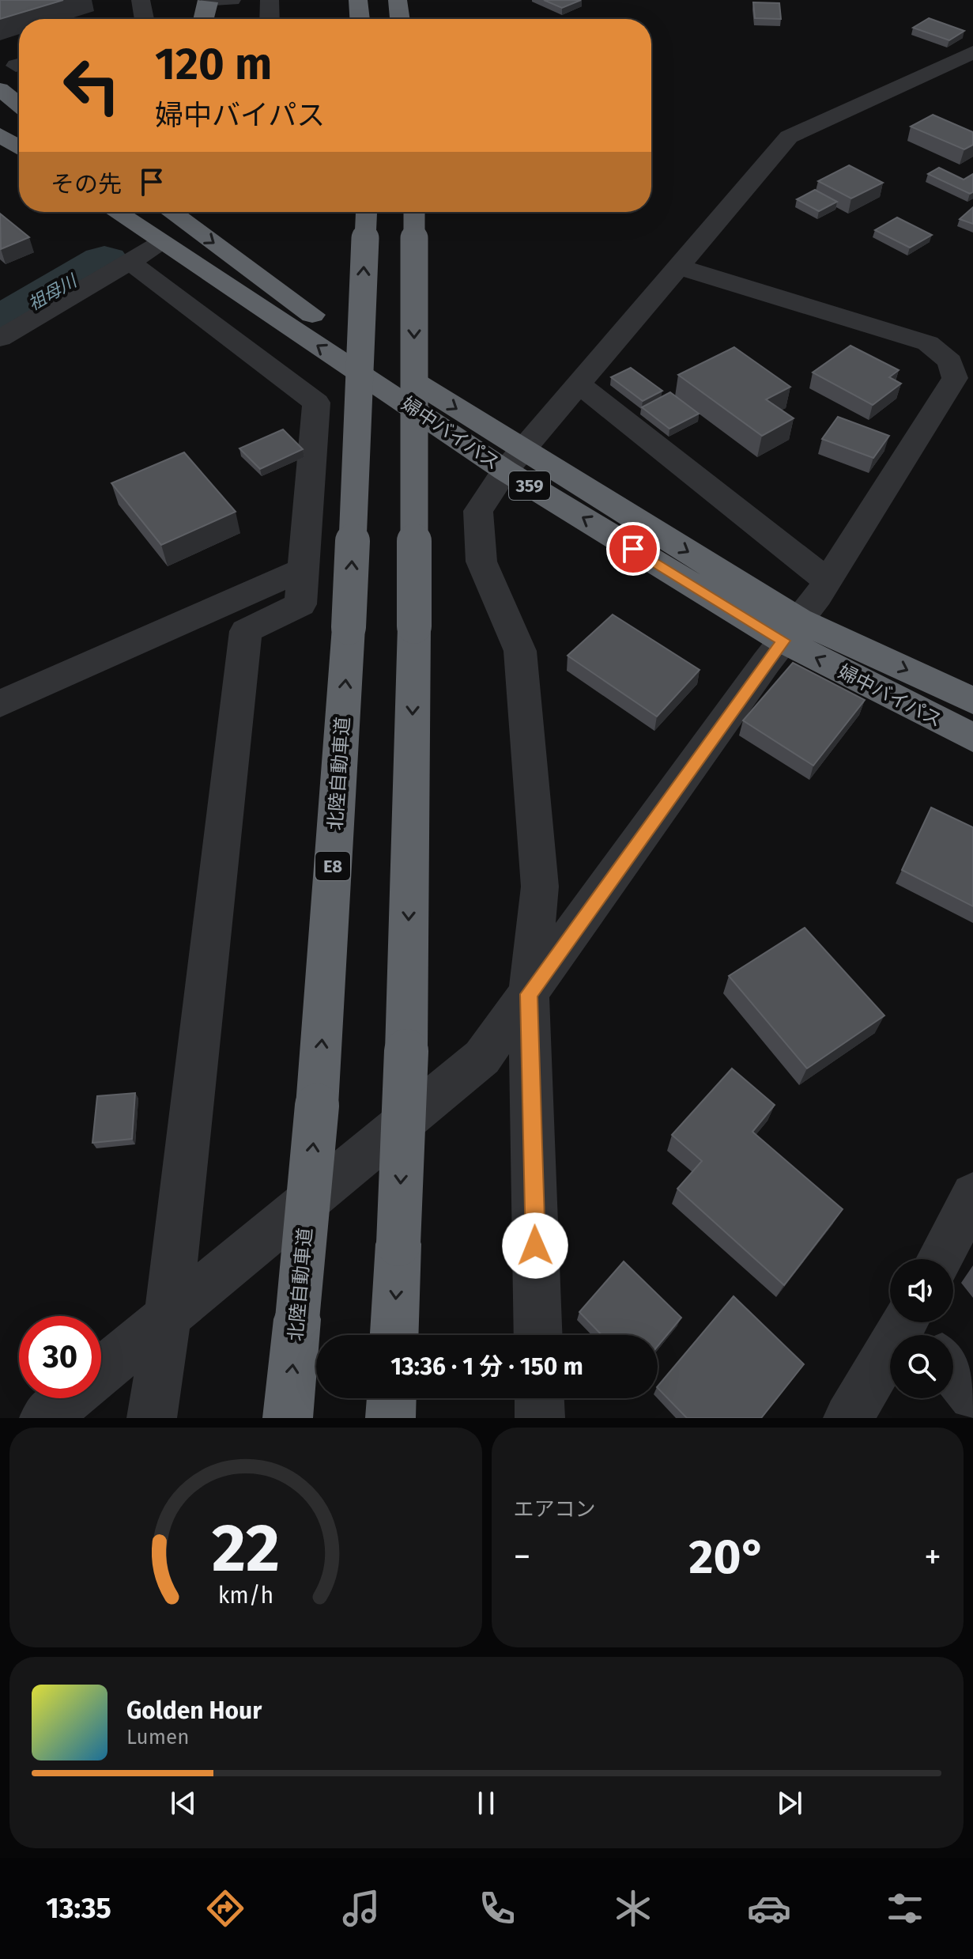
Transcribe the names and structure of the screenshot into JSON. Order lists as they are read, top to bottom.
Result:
{
  "streets": {
    "highway": [
      "婦中バイパス",
      "359",
      "北陸自動車道",
      "E8"
    ]
  },
  "water": ["祖母川"],
  "page": {
    "turn": ["120 m", "婦中バイパス"],
    "then": "その先",
    "limit": "30",
    "trip": "13:36 · 1 分 · 150 m",
    "tile": "エアコン",
    "heat": ["−", "20°", "+"],
    "song": ["Golden Hour", "Lumen"],
    "tabs": "13:35",
    "gauge": ["22", "km/h"]
  }
}
